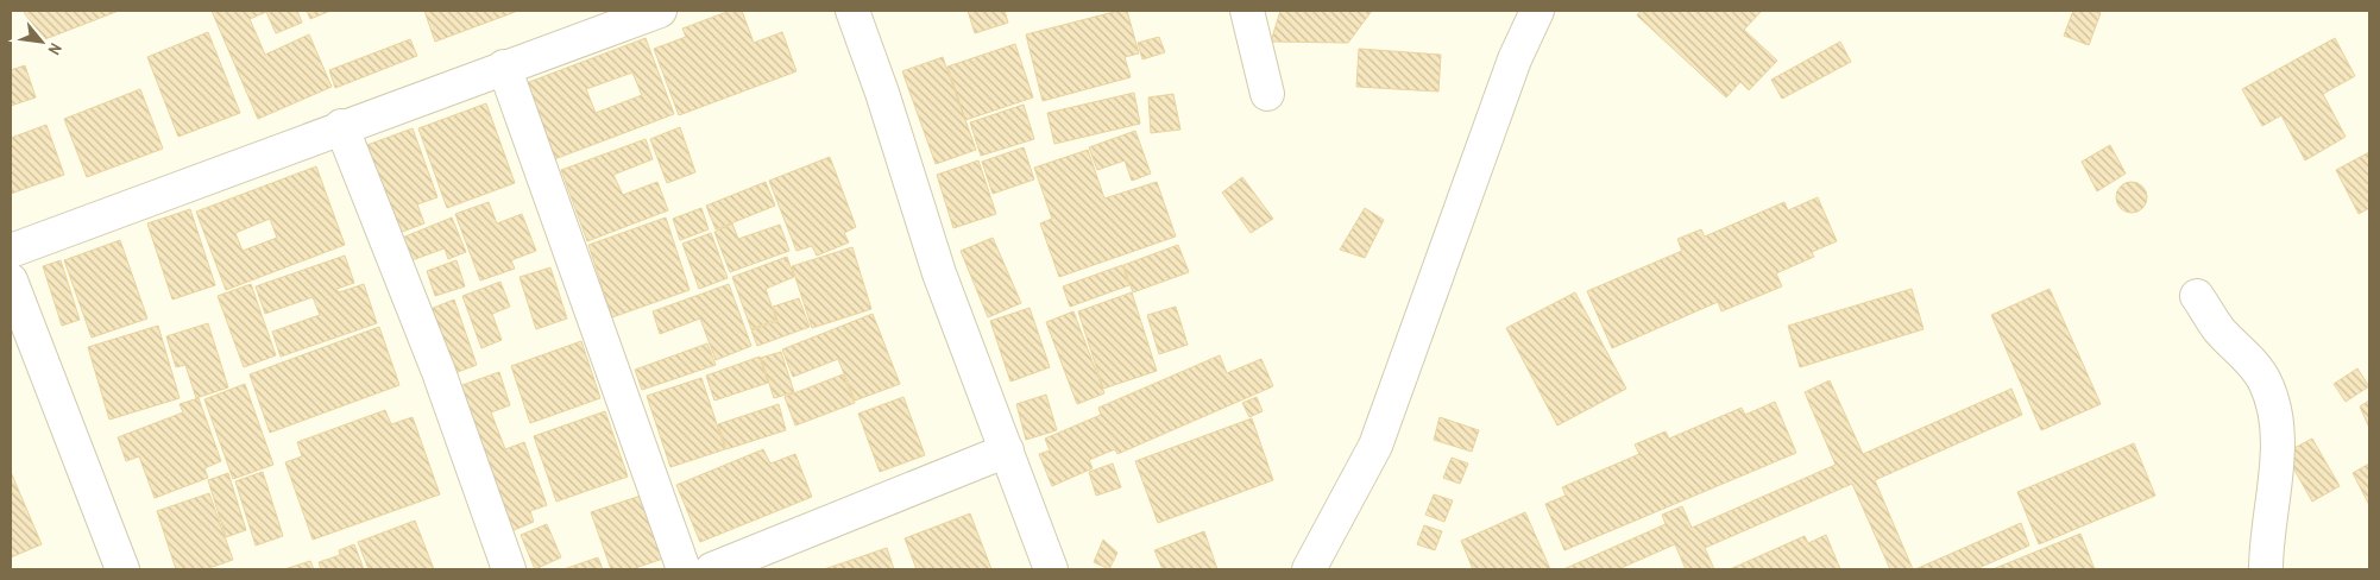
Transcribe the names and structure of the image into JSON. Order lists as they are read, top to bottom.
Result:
{
  "north": "bottom right"
}
